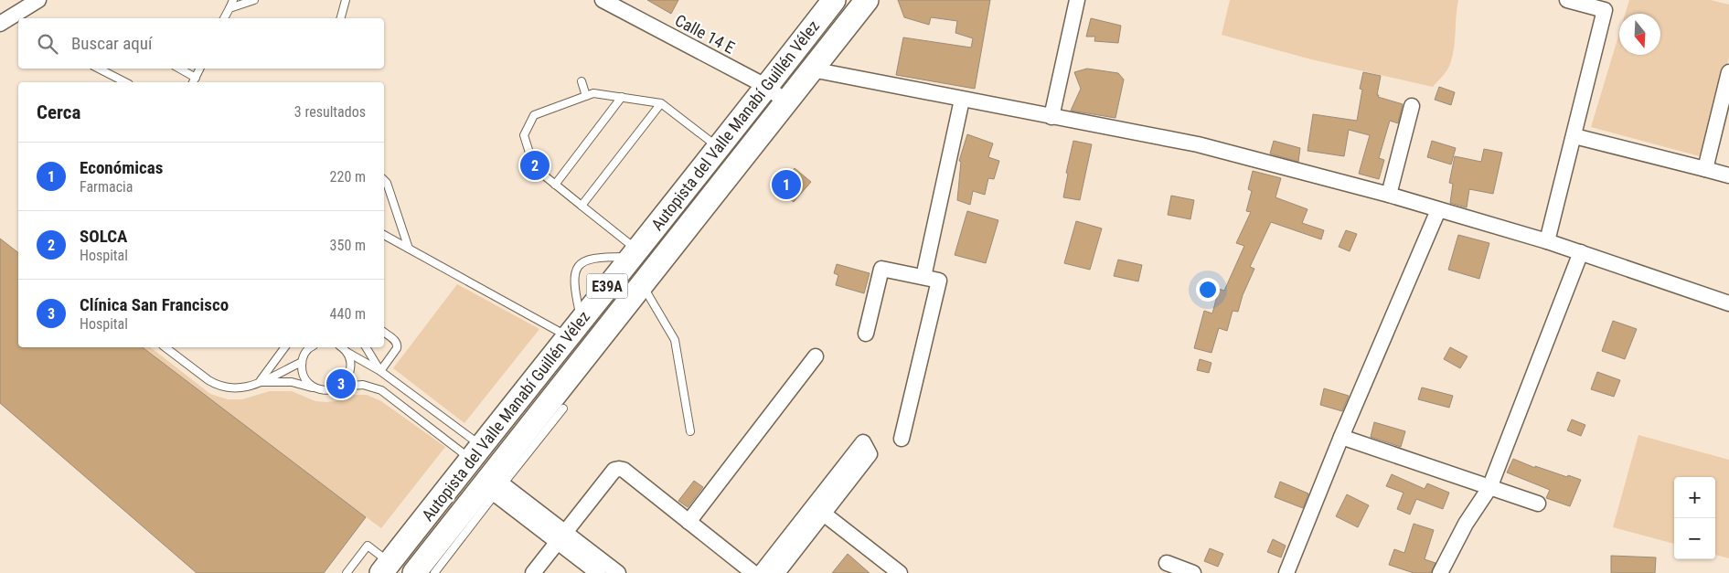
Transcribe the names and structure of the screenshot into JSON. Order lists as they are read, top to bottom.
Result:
{
  "streets": {
    "main road": ["Autopista del Valle Manabí Guillén Vélez", "E39A"],
    "street": ["Calle 14 E"]
  },
  "crossings": [
    ["Calle 14 E", "Autopista del Valle Manabí Guillén Vélez"]
  ],
  "north": "bottom",
  "page": {
    "search": "Buscar aquí",
    "heading": ["Cerca", "3 resultados"],
    "list": [
      {
        "mark": "1",
        "name": "Económicas",
        "note": "Farmacia",
        "value": "220 m"
      },
      {
        "mark": "2",
        "name": "SOLCA",
        "note": "Hospital",
        "value": "350 m"
      },
      {
        "mark": "3",
        "name": "Clínica San Francisco",
        "note": "Hospital",
        "value": "440 m"
      }
    ],
    "pins": ["2", "1", "3"],
    "map_buttons": ["+", "−"]
  }
}
